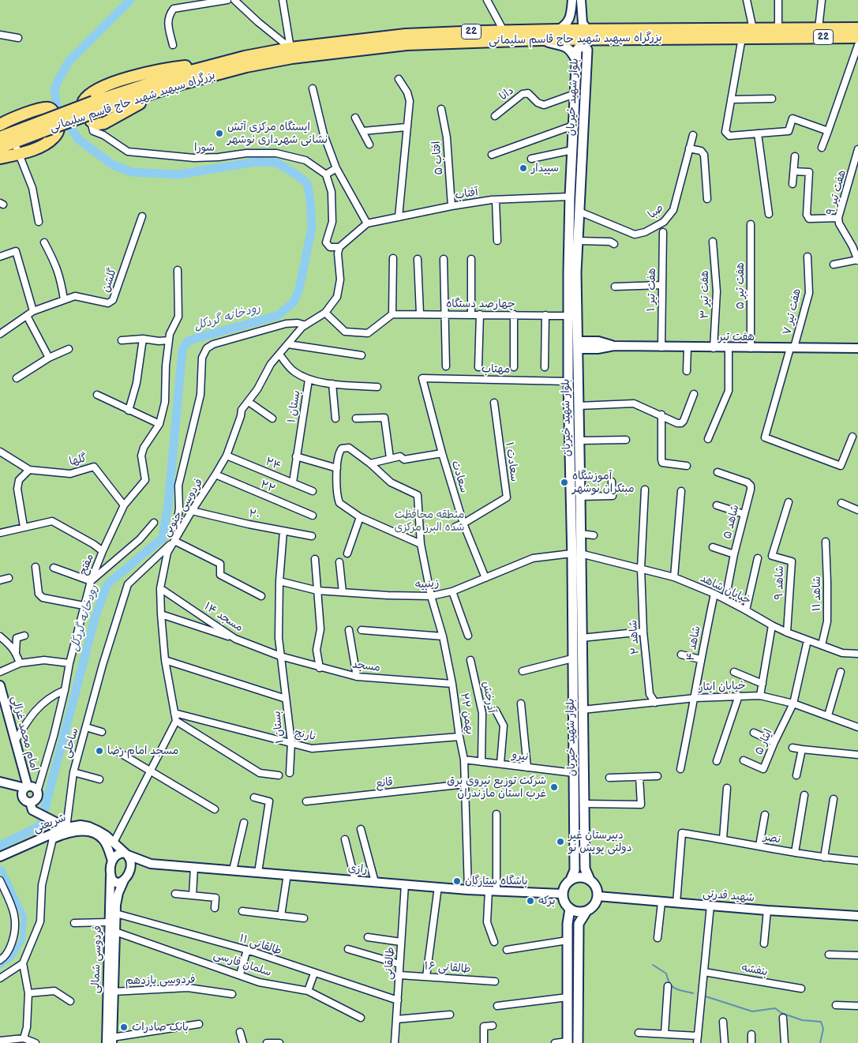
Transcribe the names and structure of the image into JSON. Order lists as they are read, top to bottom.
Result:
{
  "streets": {
    "highway": ["22", "بزرگراه سپهبد شهید حاج قاسم سلیمانی"],
    "main road": ["بلوار شهید خیریان"],
    "street": [
      "دانا",
      "شورا",
      "افتاب ۵",
      "هفت تیر ۹",
      "آفتاب",
      "صبا",
      "گلشن",
      "هفت تیر ۵",
      "هفت تیر ۱",
      "هفت تیر ۳",
      "چهارصد دستگاه",
      "هفت تیر ۷",
      "هفت تیر",
      "مهتاب",
      "بستان ۱",
      "گلها",
      "سعادت ۱",
      "۲۴",
      "سعادت",
      "۲۲",
      "فردوسی جنوبی",
      "۲۰",
      "شاهد ۵",
      "مفتح",
      "شاهد ۹",
      "زینبیه",
      "خیابان شاهد",
      "شاهد ۱۱",
      "مسجد ۱۴",
      "شاهد ۲",
      "شاهد ۴",
      "مسجد",
      "خیابان ایثار",
      "آذرخش",
      "۲۲ بهمن",
      "امام محمد غزالی",
      "نارنج",
      "ایثار ۵",
      "ساحلی",
      "نیرو",
      "قانع",
      "شریعتی",
      "نصر",
      "رازی",
      "شهید قدرتی",
      "طالقانی ۱۱",
      "فردوسی شمالی",
      "طالقانی",
      "سلمان فارسی",
      "طالقانی ۱۶",
      "بنفشه",
      "فردوسی یازدهم"
    ]
  },
  "crossings": [
    ["دانا", "بلوار شهید خیریان"],
    ["بلوار شهید خیریان", "آفتاب"],
    ["بلوار شهید خیریان", "صبا"],
    ["بلوار شهید خیریان", "چهارصد دستگاه"],
    ["بلوار شهید خیریان", "هفت تیر"],
    ["بلوار شهید خیریان", "مهتاب"],
    ["بلوار شهید خیریان", "زینبیه"],
    ["بلوار شهید خیریان", "خیابان شاهد"],
    ["بلوار شهید خیریان", "خیابان ایثار"],
    ["بلوار شهید خیریان", "نیرو"],
    ["بلوار شهید خیریان", "رازی"],
    ["بلوار شهید خیریان", "شهید قدرتی"],
    ["افتاب ۵", "آفتاب"],
    ["هفت تیر ۵", "هفت تیر"],
    ["هفت تیر ۱", "هفت تیر"],
    ["هفت تیر ۳", "هفت تیر"],
    ["هفت تیر ۷", "هفت تیر"],
    ["مهتاب", "سعادت"],
    ["بستان ۱", "۲۴"],
    ["بستان ۱", "۲۰"],
    ["بستان ۱", "زینبیه"],
    ["بستان ۱", "مسجد ۱۴"],
    ["بستان ۱", "مسجد"],
    ["بستان ۱", "نارنج"],
    ["گلها", "مفتح"],
    ["سعادت ۱", "سعادت"],
    ["۲۴", "فردوسی جنوبی"],
    ["سعادت", "زینبیه"],
    ["۲۲", "فردوسی جنوبی"],
    ["فردوسی جنوبی", "۲۰"],
    ["فردوسی جنوبی", "مسجد ۱۴"],
    ["فردوسی جنوبی", "نارنج"],
    ["فردوسی جنوبی", "ساحلی"],
    ["شاهد ۵", "خیابان شاهد"],
    ["مفتح", "امام محمد غزالی"],
    ["شاهد ۹", "خیابان شاهد"],
    ["زینبیه", "خیابان شاهد"],
    ["زینبیه", "۲۲ بهمن"],
    ["خیابان شاهد", "شاهد ۱۱"],
    ["خیابان شاهد", "شاهد ۲"],
    ["خیابان شاهد", "شاهد ۴"],
    ["خیابان شاهد", "ایثار ۵"],
    ["مسجد ۱۴", "مسجد"],
    ["شاهد ۲", "خیابان ایثار"],
    ["شاهد ۴", "خیابان ایثار"],
    ["مسجد", "۲۲ بهمن"],
    ["خیابان ایثار", "ایثار ۵"],
    ["آذرخش", "نیرو"],
    ["۲۲ بهمن", "نارنج"],
    ["۲۲ بهمن", "نیرو"],
    ["۲۲ بهمن", "قانع"],
    ["۲۲ بهمن", "رازی"],
    ["ساحلی", "شریعتی"],
    ["شریعتی", "فردوسی شمالی"],
    ["نصر", "شهید قدرتی"],
    ["رازی", "شهید قدرتی"],
    ["رازی", "طالقانی"],
    ["طالقانی ۱۱", "فردوسی شمالی"],
    ["طالقانی ۱۱", "طالقانی"],
    ["فردوسی شمالی", "سلمان فارسی"],
    ["فردوسی شمالی", "فردوسی یازدهم"],
    ["طالقانی", "طالقانی ۱۶"]
  ],
  "water": ["رودخانه گردکل"],
  "parks": ["منطقه محافظت شده البرز مرکزی"],
  "places": [
    "ایستگاه مرکزی آتش نشانی شهرداری نوشهر",
    "سپیدار",
    "آموزشگاه مبتکران نوشهر",
    "مسجد امام رضا",
    "شرکت توزیع نیروی برق غرب استان مازندران",
    "دبیرستان غیر دولتی پویش نو",
    "باشگاه ستارگان",
    "برکه",
    "بانک صادرات"
  ]
}
